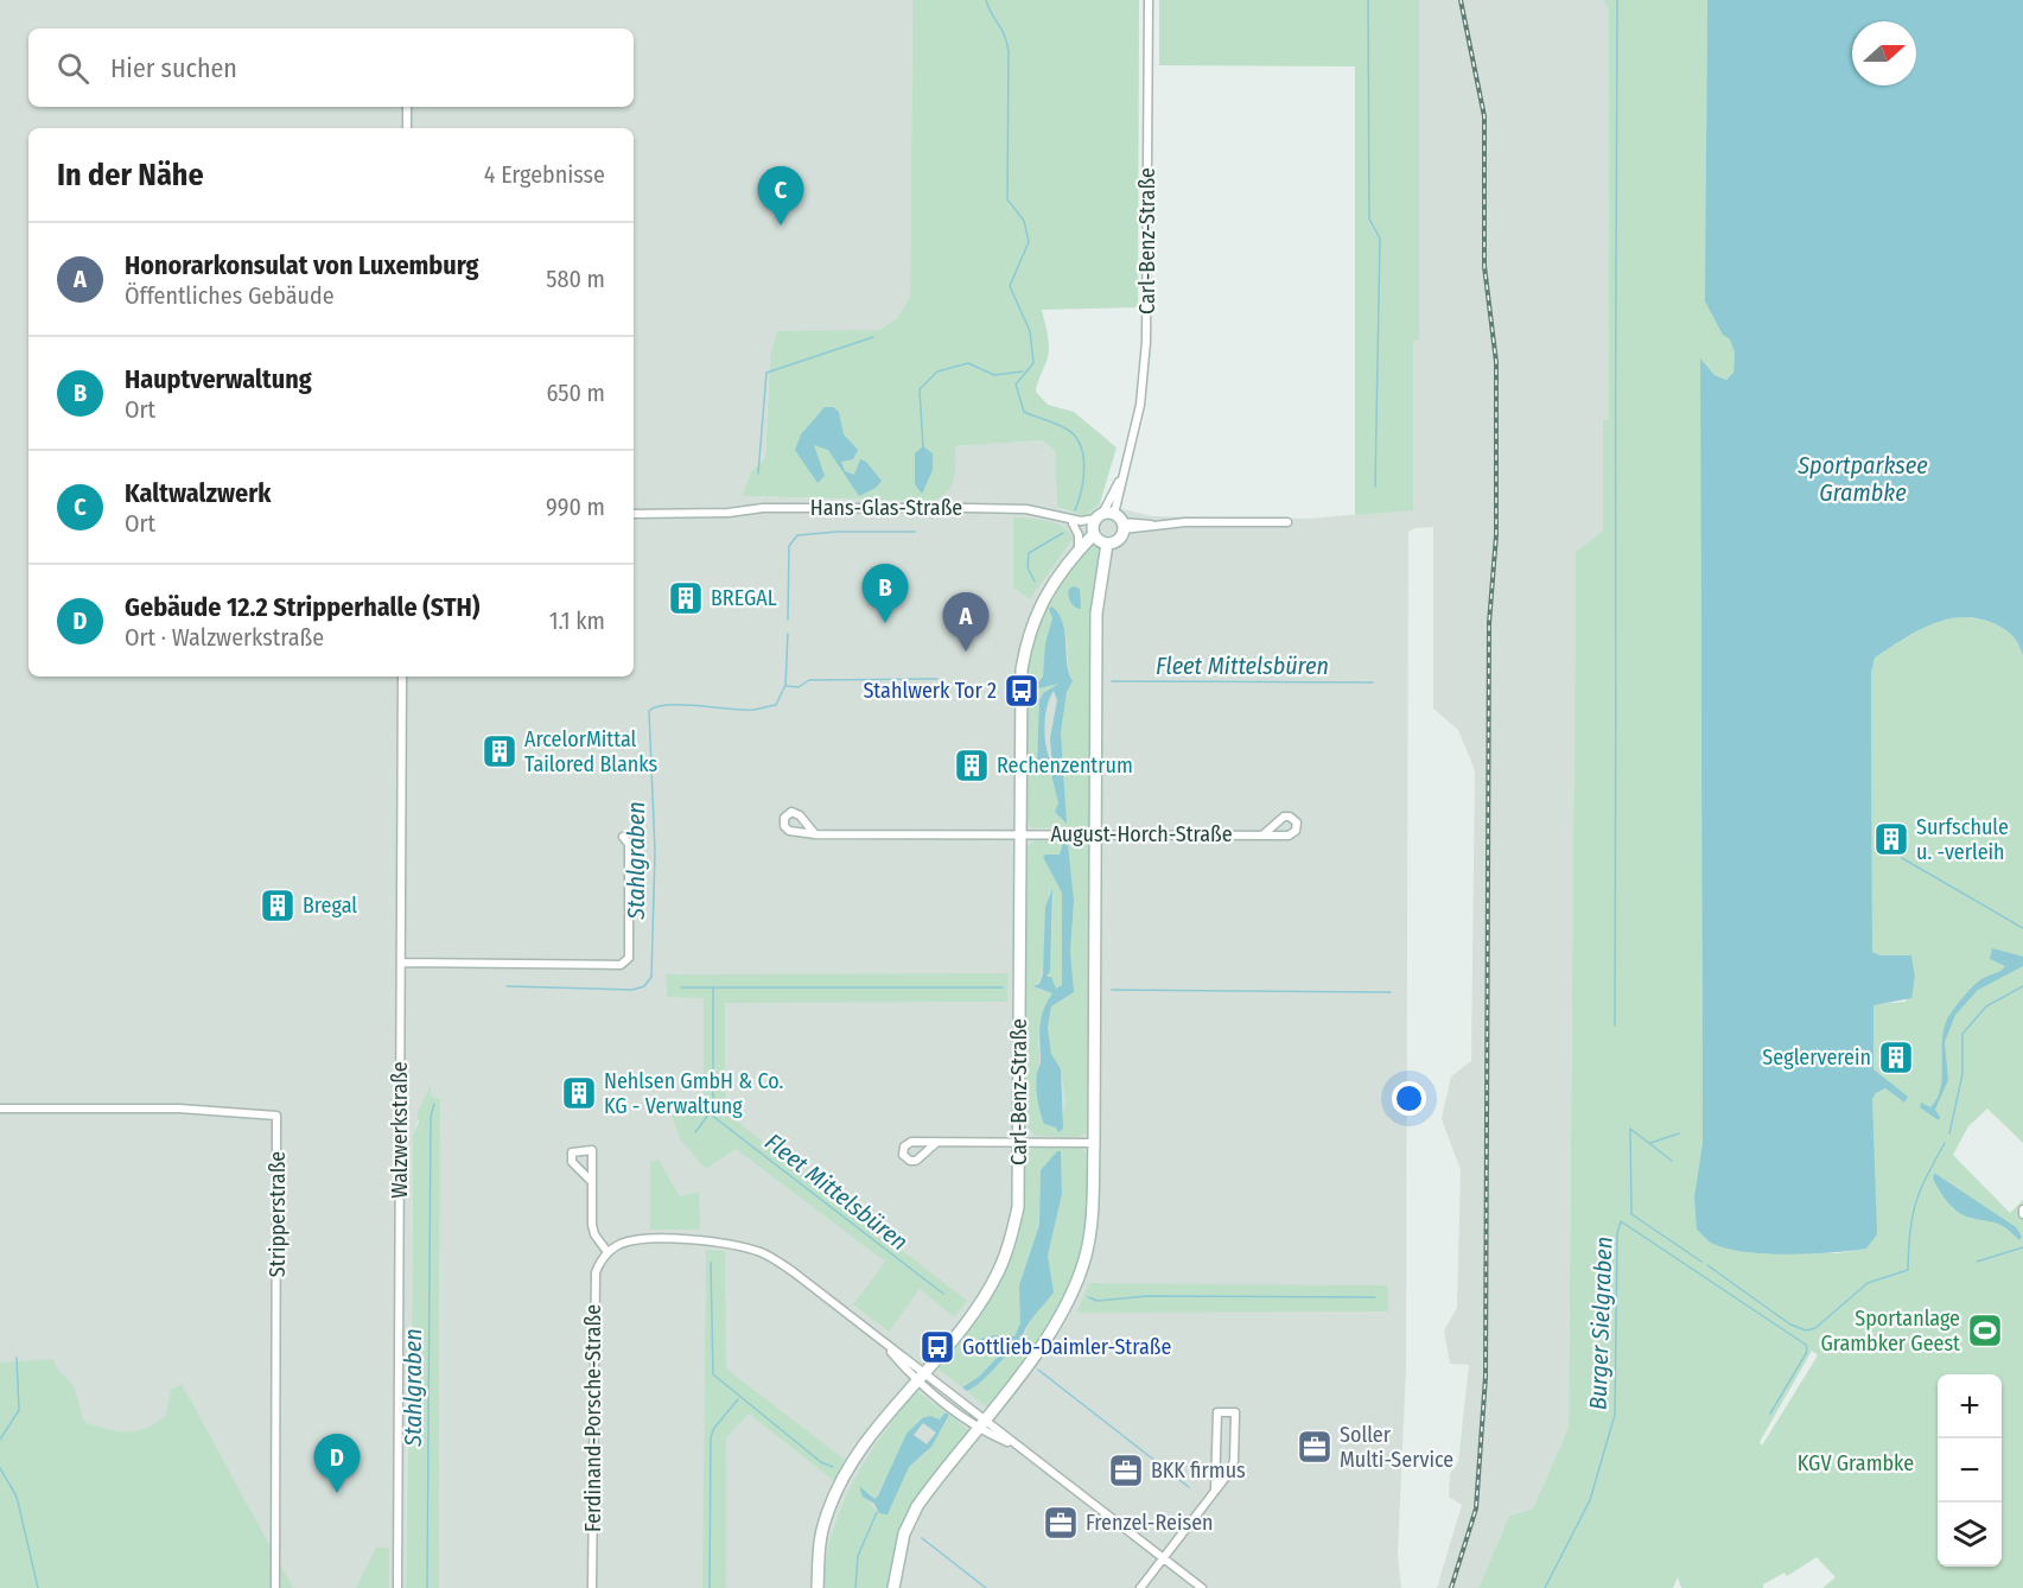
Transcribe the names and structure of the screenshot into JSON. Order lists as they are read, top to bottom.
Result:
{
  "streets": {
    "street": [
      "Carl-Benz-Straße",
      "Hans-Glas-Straße",
      "August-Horch-Straße",
      "Walzwerkstraße",
      "Stripperstraße",
      "Ferdinand-Porsche-Straße"
    ]
  },
  "crossings": [
    ["Carl-Benz-Straße", "Hans-Glas-Straße"],
    ["Carl-Benz-Straße", "August-Horch-Straße"]
  ],
  "water": [
    "Sportparksee Grambke",
    "Fleet Mittelsbüren",
    "Stahlgraben",
    "Burger Sielgraben"
  ],
  "parks": ["KGV Grambke"],
  "places": {
    "building": [
      "BREGAL",
      "ArcelorMittal Tailored Blanks",
      "Rechenzentrum",
      "Surfschule u. -verleih",
      "Bregal",
      "Seglerverein",
      "Nehlsen GmbH & Co. KG - Verwaltung"
    ],
    "bus stop": ["Stahlwerk Tor 2", "Gottlieb-Daimler-Straße"],
    "sports": ["Sportanlage Grambker Geest"],
    "office": ["Soller Multi-Service", "BKK firmus", "Frenzel-Reisen"]
  },
  "north": "right",
  "page": {
    "search": "Hier suchen",
    "heading": ["In der Nähe", "4 Ergebnisse"],
    "pins": [
      "C",
      "B",
      "A",
      "D"
    ],
    "list": [
      {
        "mark": "A",
        "name": "Honorarkonsulat von Luxemburg",
        "note": "Öffentliches Gebäude",
        "value": "580 m"
      },
      {
        "mark": "B",
        "name": "Hauptverwaltung",
        "note": "Ort",
        "value": "650 m"
      },
      {
        "mark": "C",
        "name": "Kaltwalzwerk",
        "note": "Ort",
        "value": "990 m"
      },
      {
        "mark": "D",
        "name": "Gebäude 12.2 Stripperhalle (STH)",
        "note": "Ort · Walzwerkstraße",
        "value": "1.1 km"
      }
    ],
    "map_buttons": ["+", "−"]
  }
}
